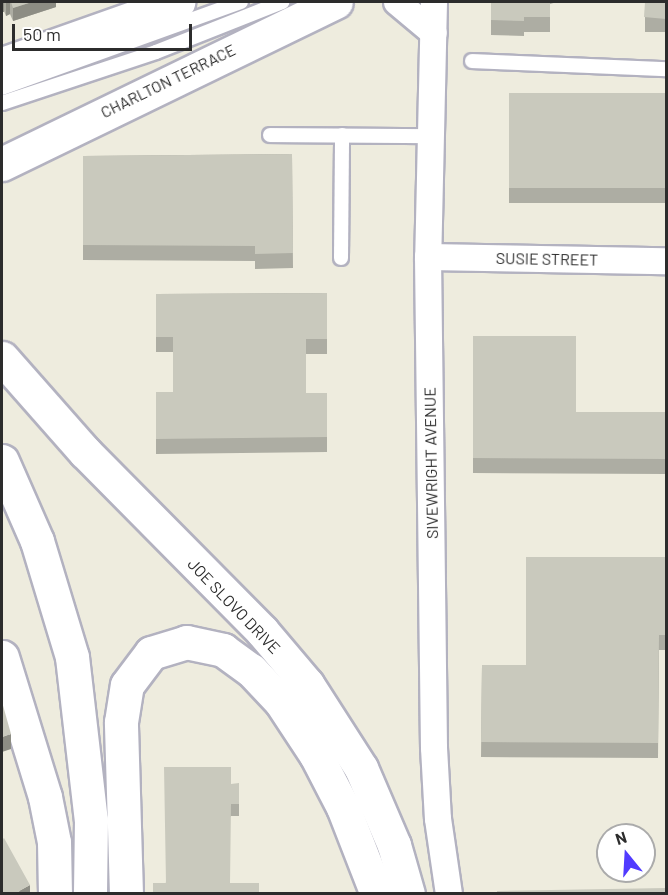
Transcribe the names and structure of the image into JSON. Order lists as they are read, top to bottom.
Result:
{
  "streets": {
    "main road": ["CHARLTON TERRACE", "JOE SLOVO DRIVE"],
    "street": ["SUSIE STREET", "SIVEWRIGHT AVENUE"]
  },
  "crossings": [
    ["SUSIE STREET", "SIVEWRIGHT AVENUE"]
  ],
  "scale_bar": "50 m",
  "north": "top"
}
